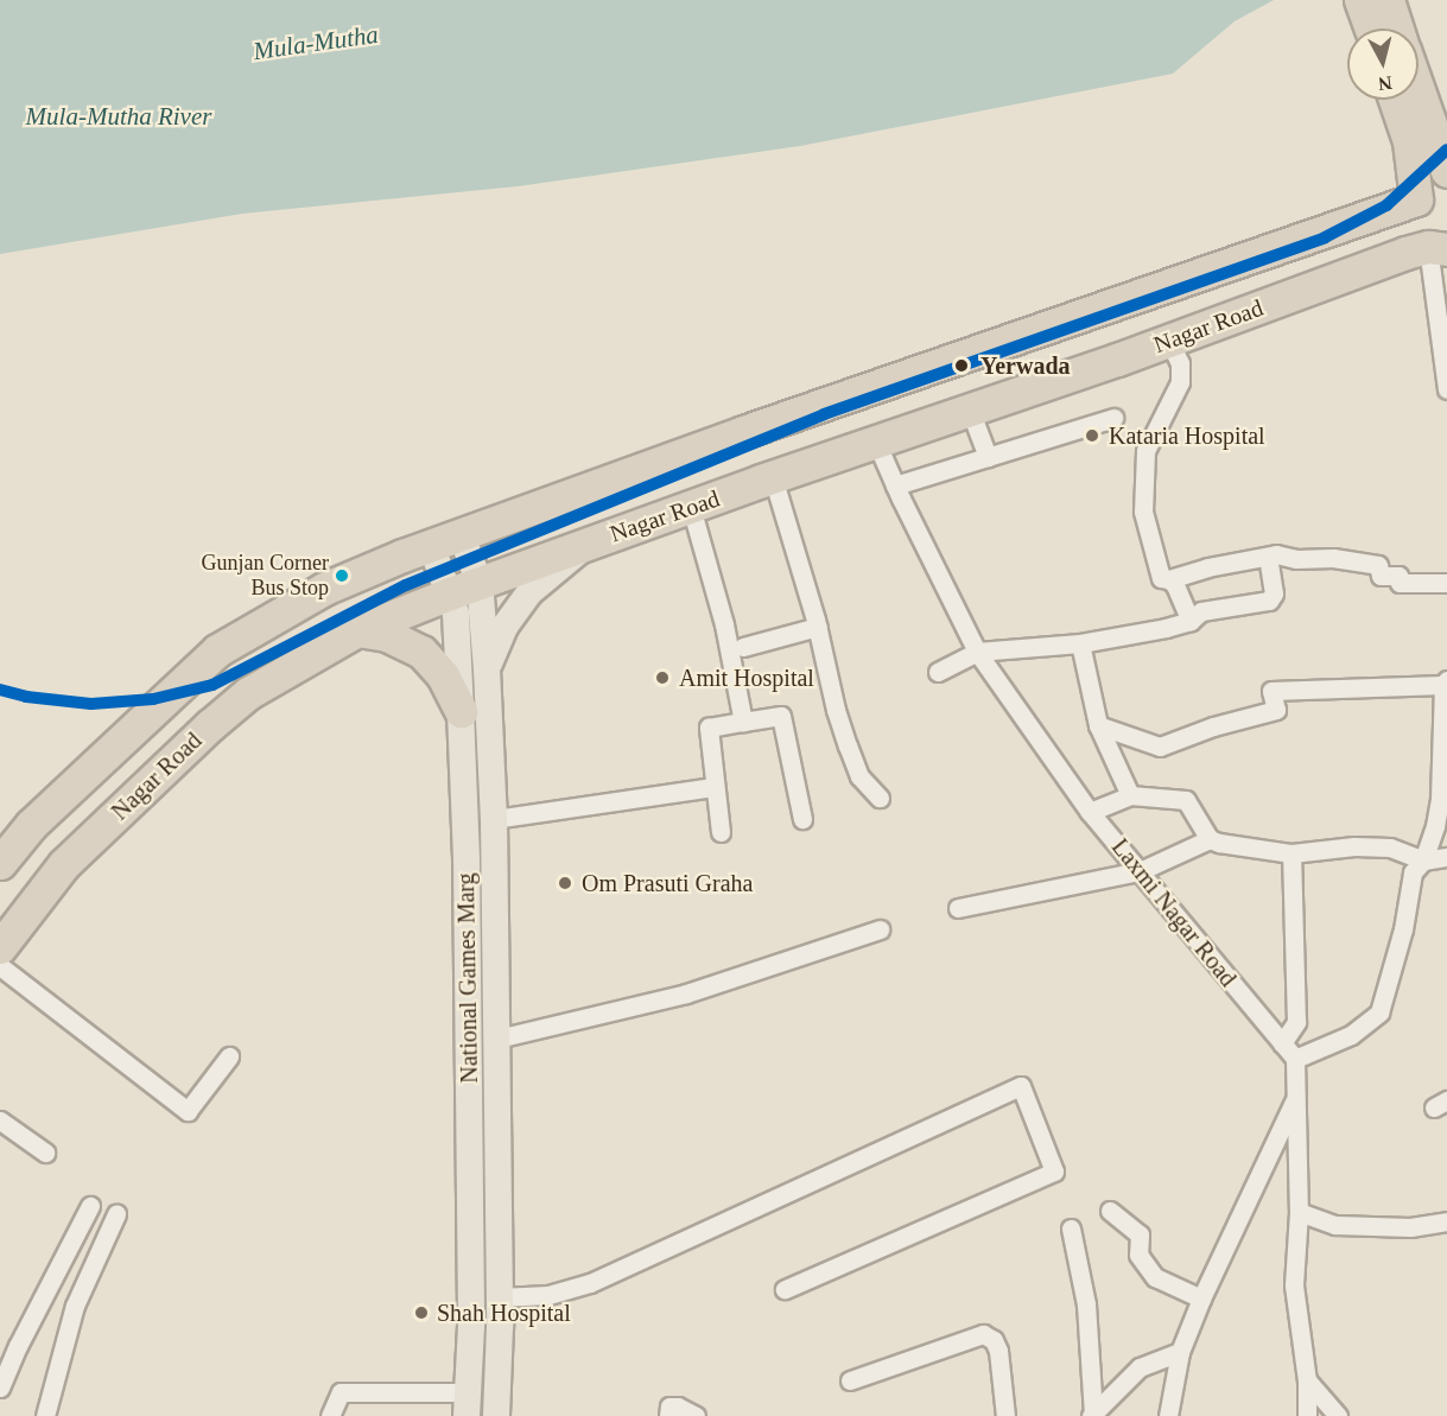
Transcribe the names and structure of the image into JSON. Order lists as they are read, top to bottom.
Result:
{
  "streets": {
    "highway": ["Nagar Road"],
    "main road": ["National Games Marg"],
    "street": ["Laxmi Nagar Road"]
  },
  "crossings": [
    ["Nagar Road", "Laxmi Nagar Road"],
    ["Nagar Road", "National Games Marg"]
  ],
  "water": ["Mula-Mutha", "Mula-Mutha River"],
  "places": [
    "Yerwada",
    "Kataria Hospital",
    "Gunjan Corner Bus Stop",
    "Amit Hospital",
    "Om Prasuti Graha",
    "Shah Hospital"
  ],
  "north": "bottom"
}
